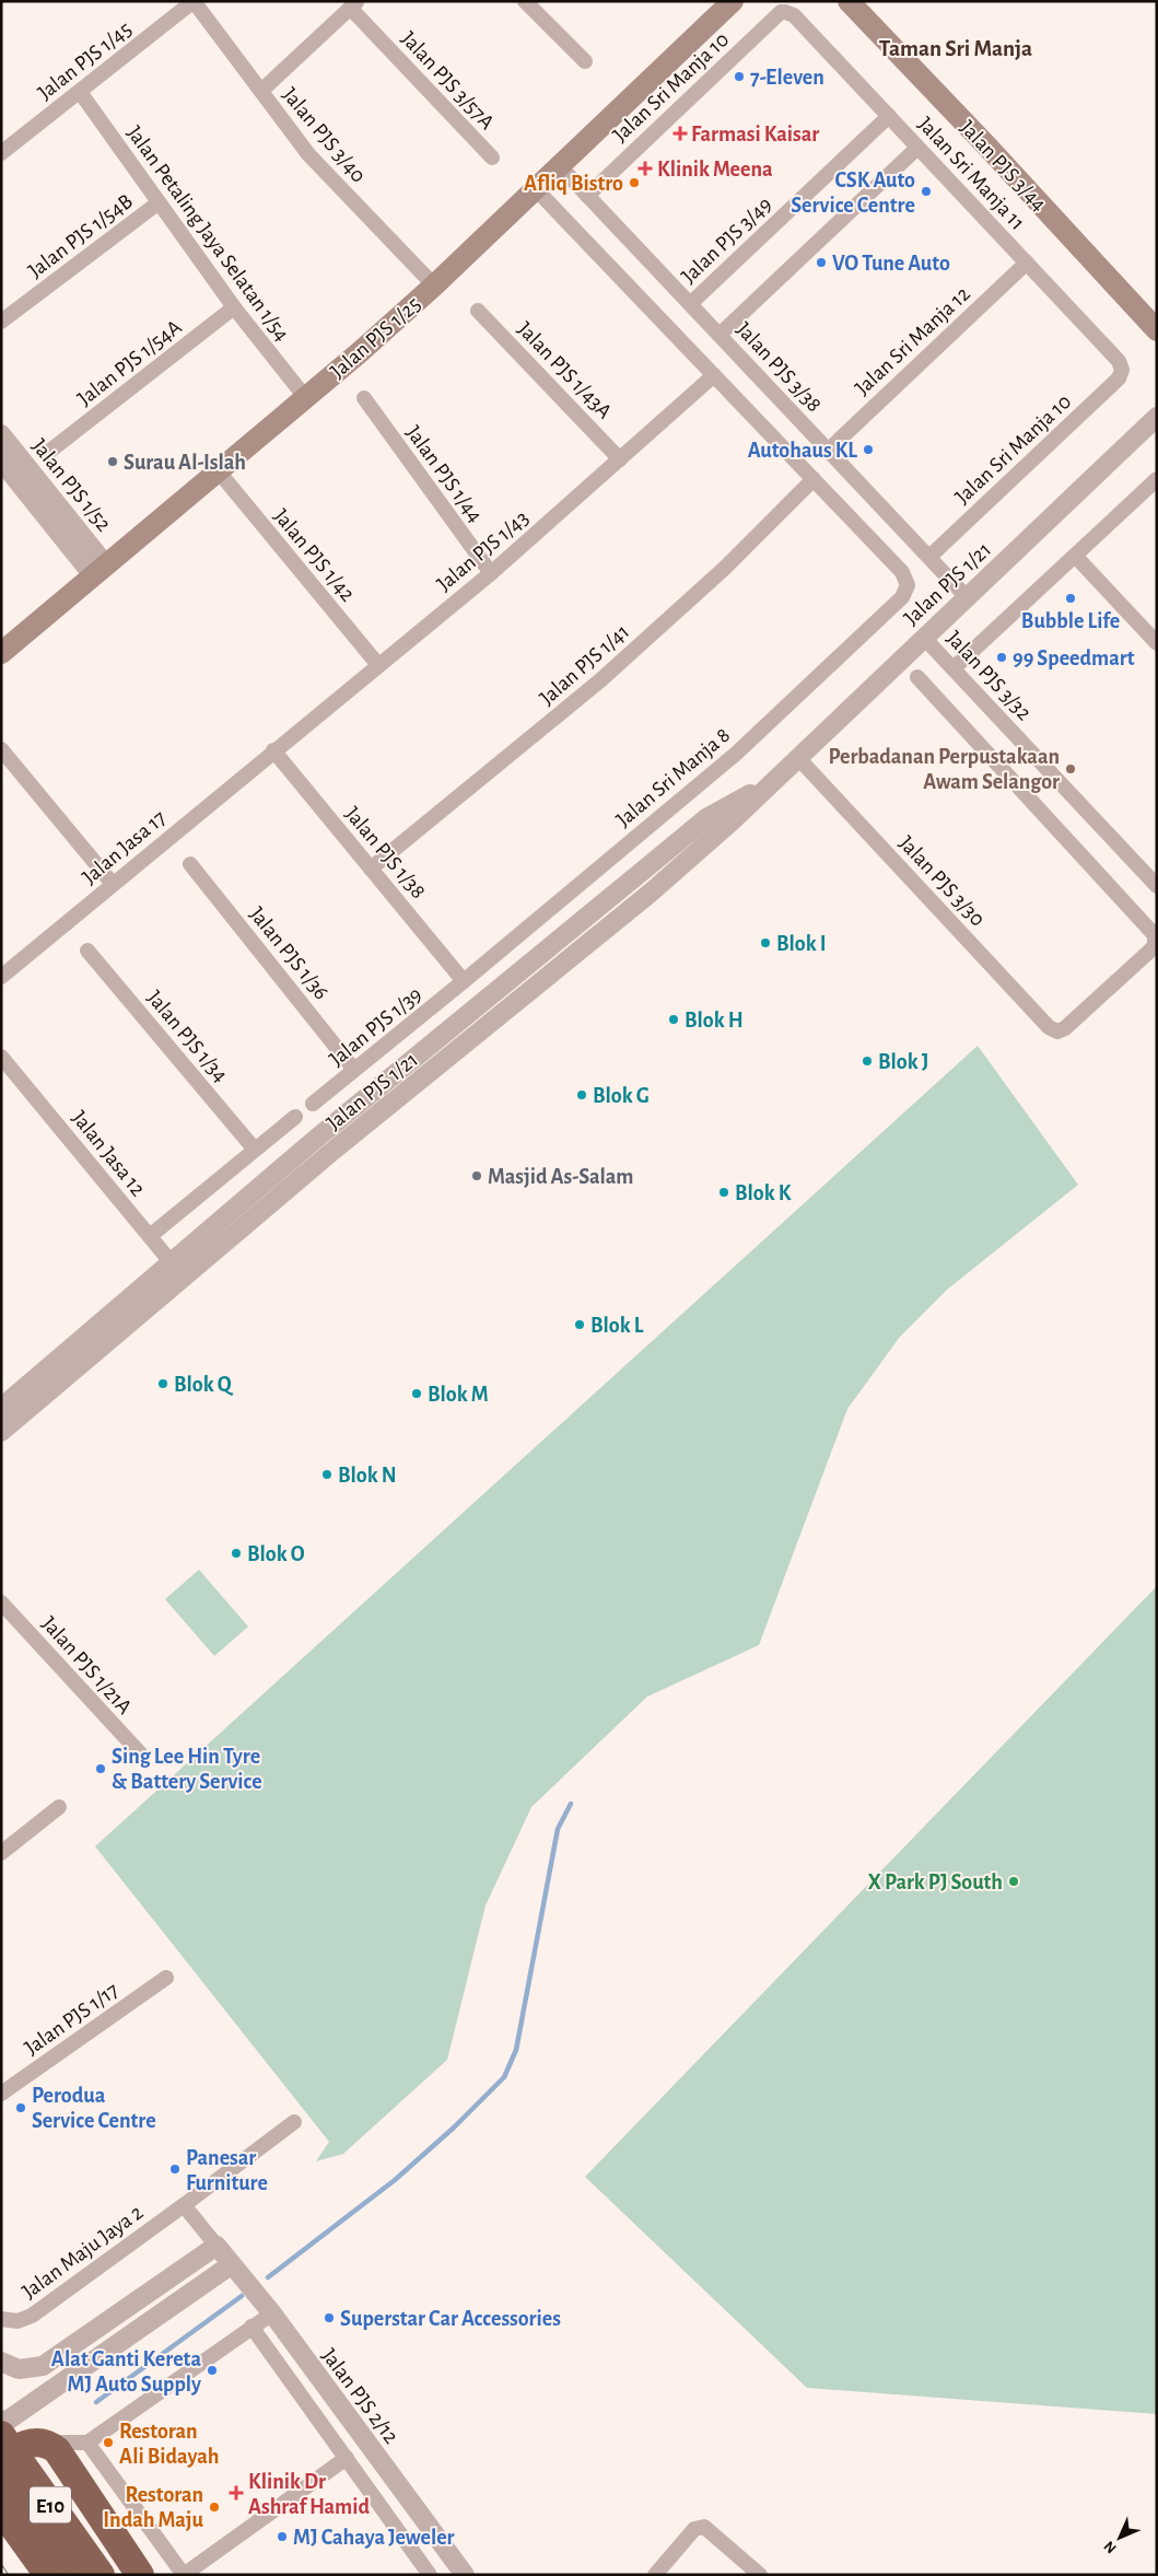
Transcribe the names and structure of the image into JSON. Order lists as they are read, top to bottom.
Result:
{
  "streets": {
    "highway": ["E10"],
    "main road": ["Jalan PJS 3/44", "Jalan PJS 1/25"],
    "street": [
      "Jalan PJS 1/45",
      "Jalan PJS 3/57A",
      "Jalan Sri Manja 10",
      "Jalan PJS 3/40",
      "Jalan Sri Manja 11",
      "Jalan Petaling Jaya Selatan 1/54",
      "Jalan PJS 1/54B",
      "Jalan PJS 3/49",
      "Jalan Sri Manja 12",
      "Jalan PJS 1/54A",
      "Jalan PJS 3/38",
      "Jalan PJS 1/43A",
      "Jalan PJS 1/44",
      "Jalan PJS 1/52",
      "Jalan PJS 1/43",
      "Jalan PJS 1/42",
      "Jalan PJS 1/21",
      "Jalan PJS 1/41",
      "Jalan PJS 3/32",
      "Jalan Sri Manja 8",
      "Jalan Jasa 17",
      "Jalan PJS 1/38",
      "Jalan PJS 3/30",
      "Jalan PJS 1/36",
      "Jalan PJS 1/39",
      "Jalan PJS 1/34",
      "Jalan Jasa 12",
      "Jalan PJS 1/21A",
      "Jalan PJS 1/17",
      "Jalan Maju Jaya 2",
      "Jalan PJS 2/12"
    ]
  },
  "crossings": [
    ["Jalan PJS 1/45", "Jalan PJS 3/40"],
    ["Jalan PJS 1/45", "Jalan Petaling Jaya Selatan 1/54"],
    ["Jalan Sri Manja 10", "Jalan Sri Manja 11"],
    ["Jalan Sri Manja 10", "Jalan PJS 3/38"],
    ["Jalan PJS 3/40", "Jalan PJS 1/25"],
    ["Jalan Sri Manja 11", "Jalan PJS 3/49"],
    ["Jalan Sri Manja 11", "Jalan Sri Manja 12"],
    ["Jalan Petaling Jaya Selatan 1/54", "Jalan PJS 1/54B"],
    ["Jalan Petaling Jaya Selatan 1/54", "Jalan PJS 1/25"],
    ["Jalan Petaling Jaya Selatan 1/54", "Jalan PJS 1/54A"],
    ["Jalan PJS 3/49", "Jalan PJS 3/38"],
    ["Jalan PJS 1/25", "Jalan PJS 3/38"],
    ["Jalan PJS 1/25", "Jalan PJS 1/52"],
    ["Jalan PJS 1/25", "Jalan PJS 1/42"],
    ["Jalan Sri Manja 12", "Jalan PJS 3/38"],
    ["Jalan PJS 3/38", "Jalan PJS 1/21"],
    ["Jalan PJS 1/43A", "Jalan PJS 1/43"],
    ["Jalan PJS 1/44", "Jalan PJS 1/43"],
    ["Jalan PJS 1/43", "Jalan PJS 1/42"],
    ["Jalan PJS 1/43", "Jalan Jasa 17"],
    ["Jalan PJS 1/43", "Jalan PJS 1/38"],
    ["Jalan PJS 1/21", "Jalan PJS 3/32"],
    ["Jalan PJS 1/21", "Jalan PJS 3/30"],
    ["Jalan PJS 1/21", "Jalan Jasa 12"],
    ["Jalan PJS 1/41", "Jalan Sri Manja 8"],
    ["Jalan PJS 1/41", "Jalan PJS 1/38"],
    ["Jalan Sri Manja 8", "Jalan PJS 1/38"],
    ["Jalan Sri Manja 8", "Jalan PJS 1/39"],
    ["Jalan Jasa 17", "Jalan PJS 1/38"],
    ["Jalan PJS 1/38", "Jalan PJS 1/39"],
    ["Jalan PJS 1/36", "Jalan PJS 1/39"]
  ],
  "districts": ["Taman Sri Manja"],
  "places": {
    "other": [
      "7-Eleven",
      "Afliq Bistro",
      "CSK Auto Service Centre",
      "VO Tune Auto",
      "Autohaus KL",
      "Surau Al-Islah",
      "Bubble Life",
      "99 Speedmart",
      "Perbadanan Perpustakaan Awam Selangor",
      "Blok I",
      "Blok H",
      "Blok J",
      "Blok G",
      "Masjid As-Salam",
      "Blok K",
      "Blok L",
      "Blok Q",
      "Blok M",
      "Blok N",
      "Blok O",
      "Sing Lee Hin Tyre & Battery Service",
      "X Park PJ South",
      "Perodua Service Centre",
      "Panesar Furniture",
      "Superstar Car Accessories",
      "Alat Ganti Kereta MJ Auto Supply",
      "Restoran Ali Bidayah",
      "Restoran Indah Maju",
      "MJ Cahaya Jeweler"
    ],
    "health": ["Farmasi Kaisar", "Klinik Meena", "Klinik Dr Ashraf Hamid"]
  },
  "north": "bottom left"
}
